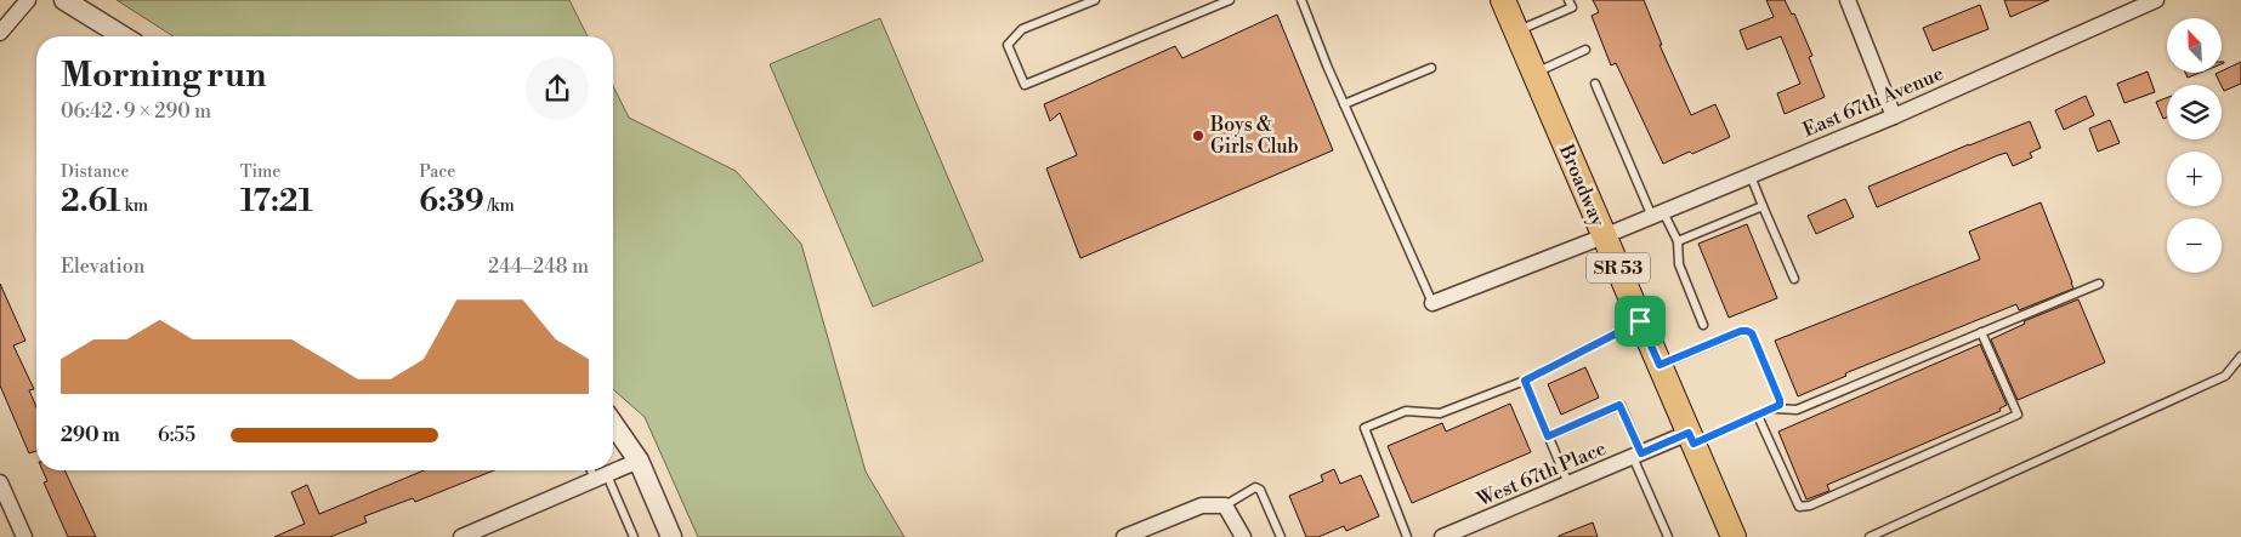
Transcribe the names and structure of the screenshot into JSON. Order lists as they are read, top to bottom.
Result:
{
  "streets": {
    "main road": ["Broadway", "SR 53"],
    "street": ["East 67th Avenue", "West 67th Place"]
  },
  "crossings": [
    ["East 67th Avenue", "Broadway"],
    ["Broadway", "West 67th Place"]
  ],
  "places": ["Boys & Girls Club"],
  "north": "top left",
  "page": {
    "map_buttons": ["+", "−"],
    "heading": ["Morning run", "06:42 · 9 × 290 m"],
    "stats": [
      ["Distance", "2.61 km"],
      ["Time", "17:21"],
      ["Pace", "6:39 /km"]
    ],
    "chart": ["Elevation", "244–248 m"],
    "list": [
      {
        "name": "290 m",
        "note": "6:55"
      }
    ]
  }
}
